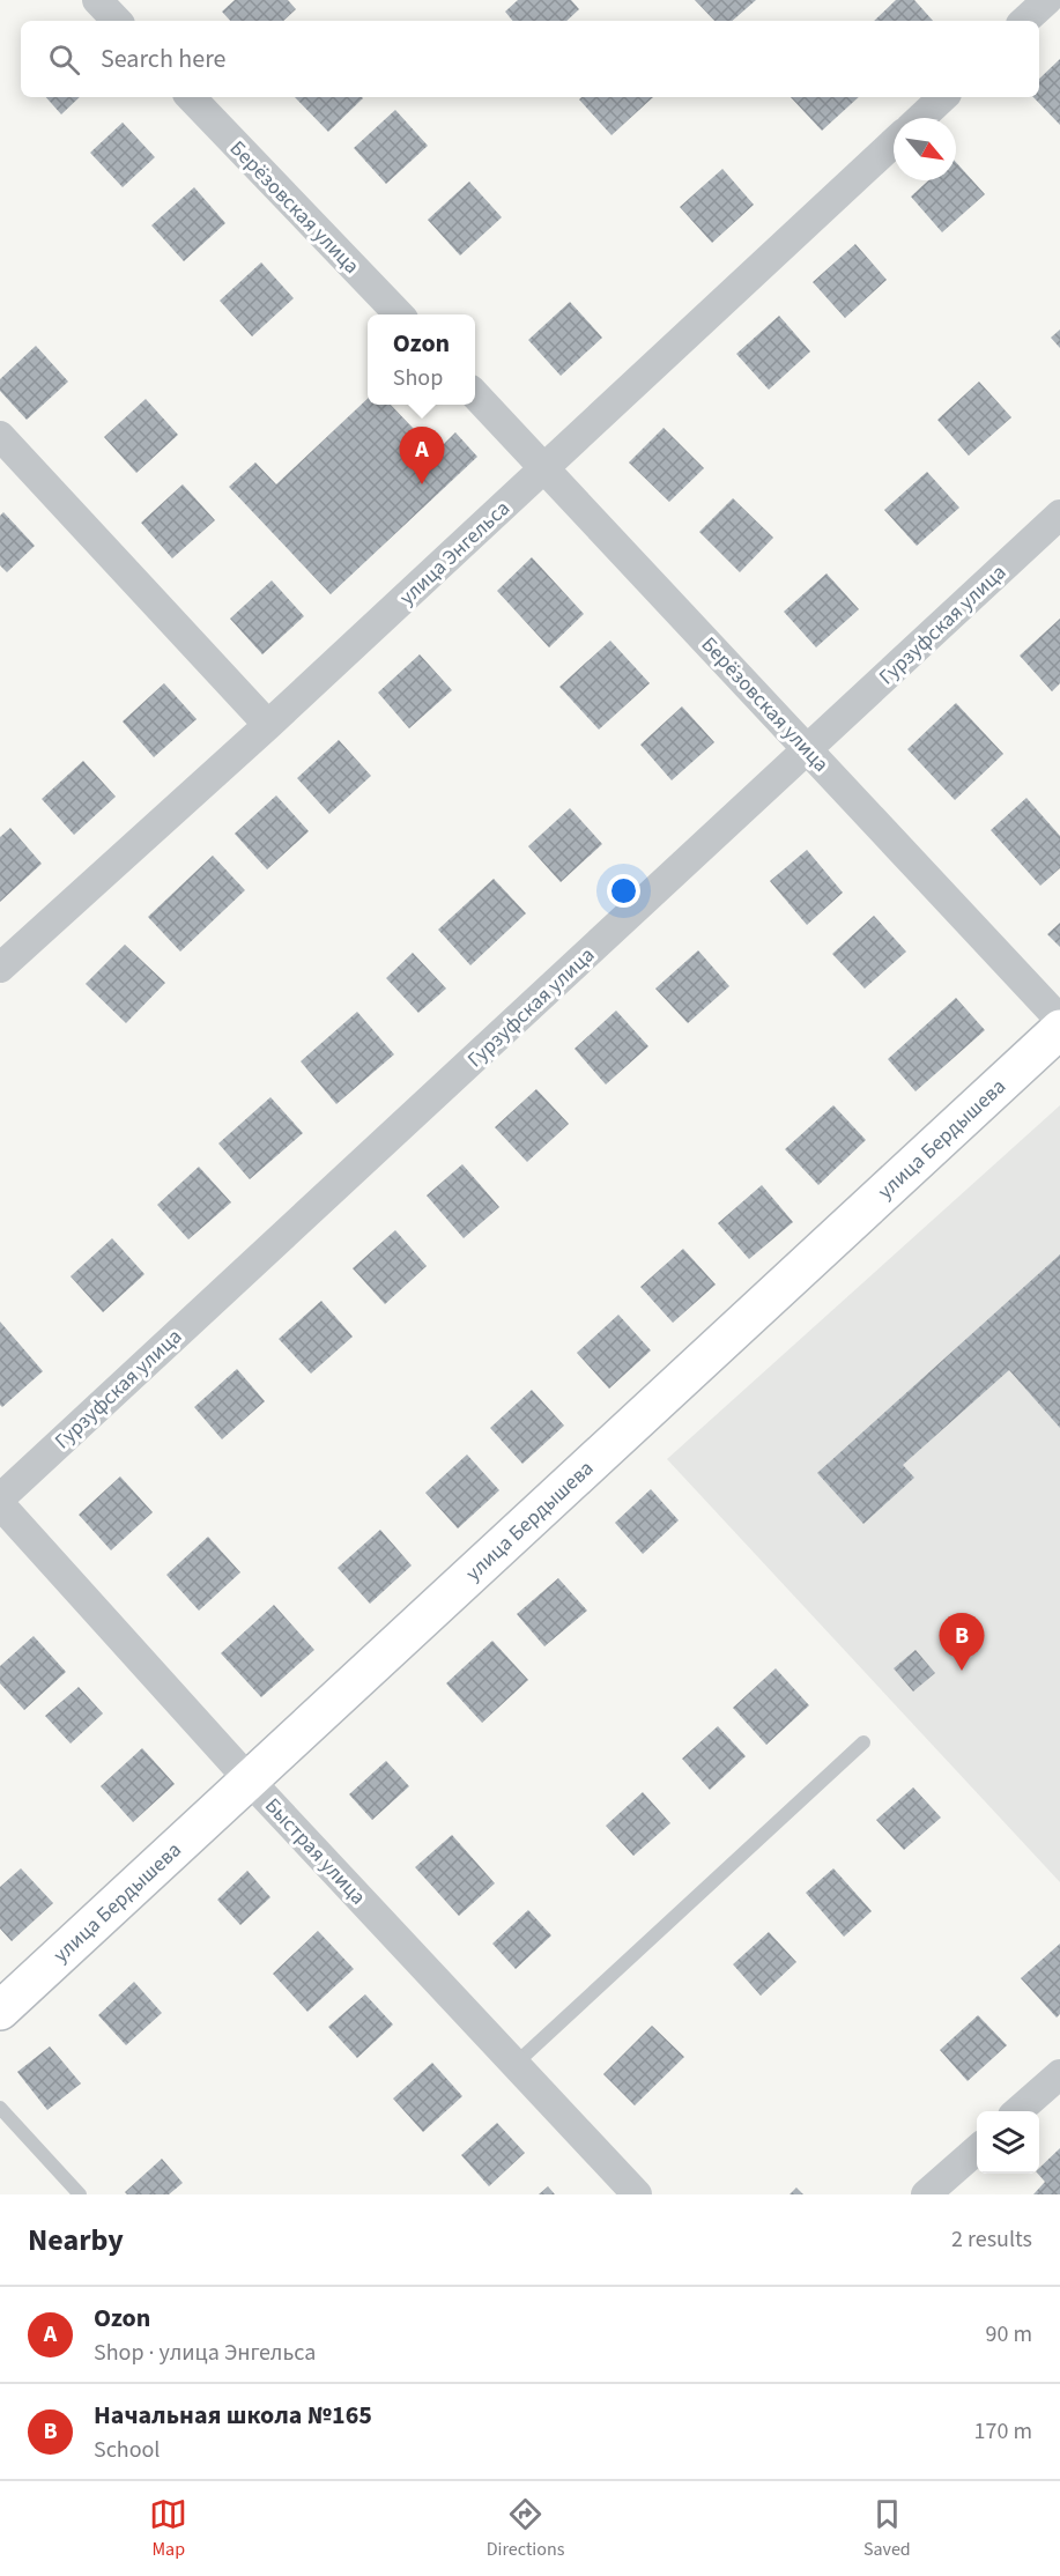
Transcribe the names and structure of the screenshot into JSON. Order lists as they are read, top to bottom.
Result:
{
  "streets": {
    "street": [
      "Берёзовская улица",
      "улица Энгельса",
      "Гурзуфская улица",
      "улица Бердышева",
      "Быстрая улица"
    ]
  },
  "crossings": [
    ["Берёзовская улица", "улица Энгельса"],
    ["Берёзовская улица", "Гурзуфская улица"],
    ["улица Бердышева", "Быстрая улица"]
  ],
  "north": "bottom right",
  "page": {
    "search": "Search here",
    "popup": ["Ozon", "Shop"],
    "pins": ["A", "B"],
    "heading": ["Nearby", "2 results"],
    "list": [
      {
        "mark": "A",
        "name": "Ozon",
        "note": "Shop · улица Энгельса",
        "value": "90 m"
      },
      {
        "mark": "B",
        "name": "Начальная школа №165",
        "note": "School",
        "value": "170 m"
      }
    ],
    "nav": ["Map", "Directions", "Saved"]
  }
}
